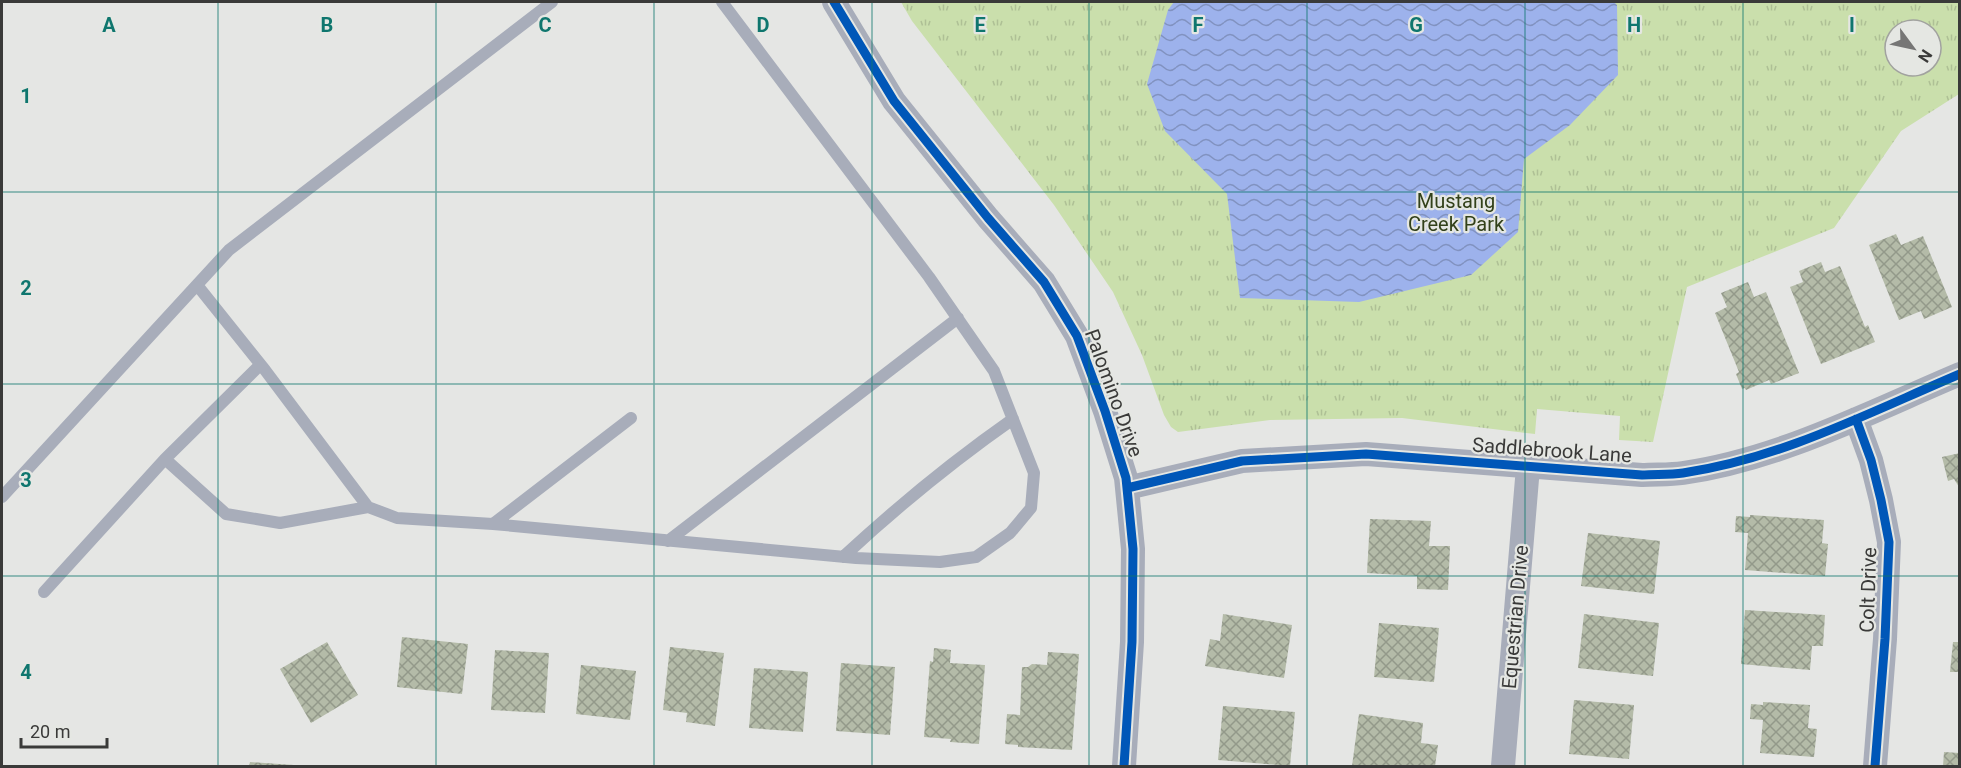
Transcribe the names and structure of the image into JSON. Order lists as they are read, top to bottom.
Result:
{
  "streets": {
    "street": [
      "Palomino Drive",
      "Saddlebrook Lane",
      "Colt Drive",
      "Equestrian Drive"
    ]
  },
  "crossings": [
    ["Palomino Drive", "Saddlebrook Lane"],
    ["Saddlebrook Lane", "Colt Drive"],
    ["Saddlebrook Lane", "Equestrian Drive"]
  ],
  "parks": ["Mustang Creek Park"],
  "scale_bar": "20 m",
  "north": "bottom right",
  "grid": {
    "columns": [
      "A",
      "B",
      "C",
      "D",
      "E",
      "F",
      "G",
      "H",
      "I"
    ],
    "rows": [
      "1",
      "2",
      "3",
      "4"
    ]
  }
}
